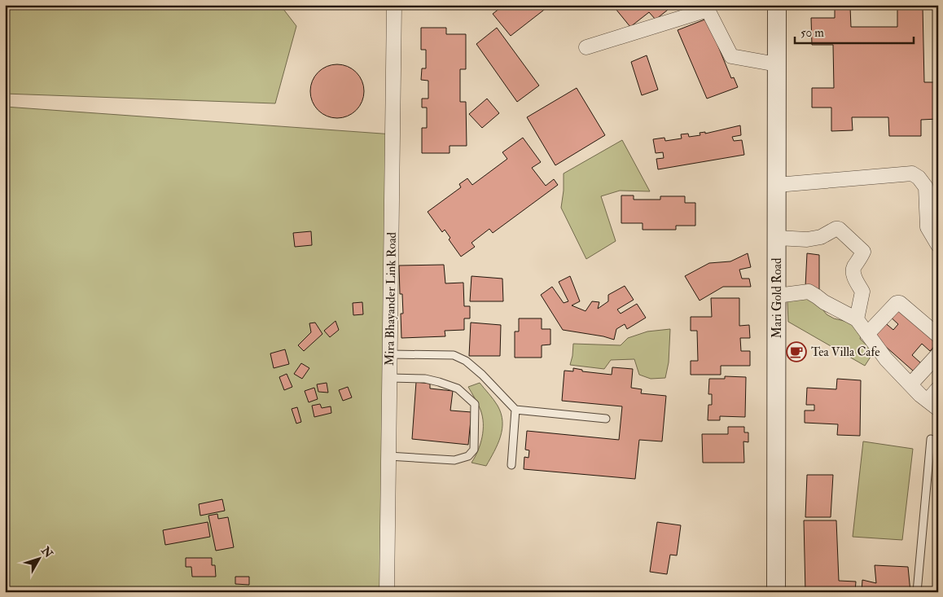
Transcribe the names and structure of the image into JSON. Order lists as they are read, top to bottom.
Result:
{
  "streets": {
    "street": ["Mari Gold Road", "Mira Bhayander Link Road"]
  },
  "places": {
    "cafe": ["Tea Villa Cafe"]
  },
  "scale_bar": "50 m",
  "north": "top right"
}
